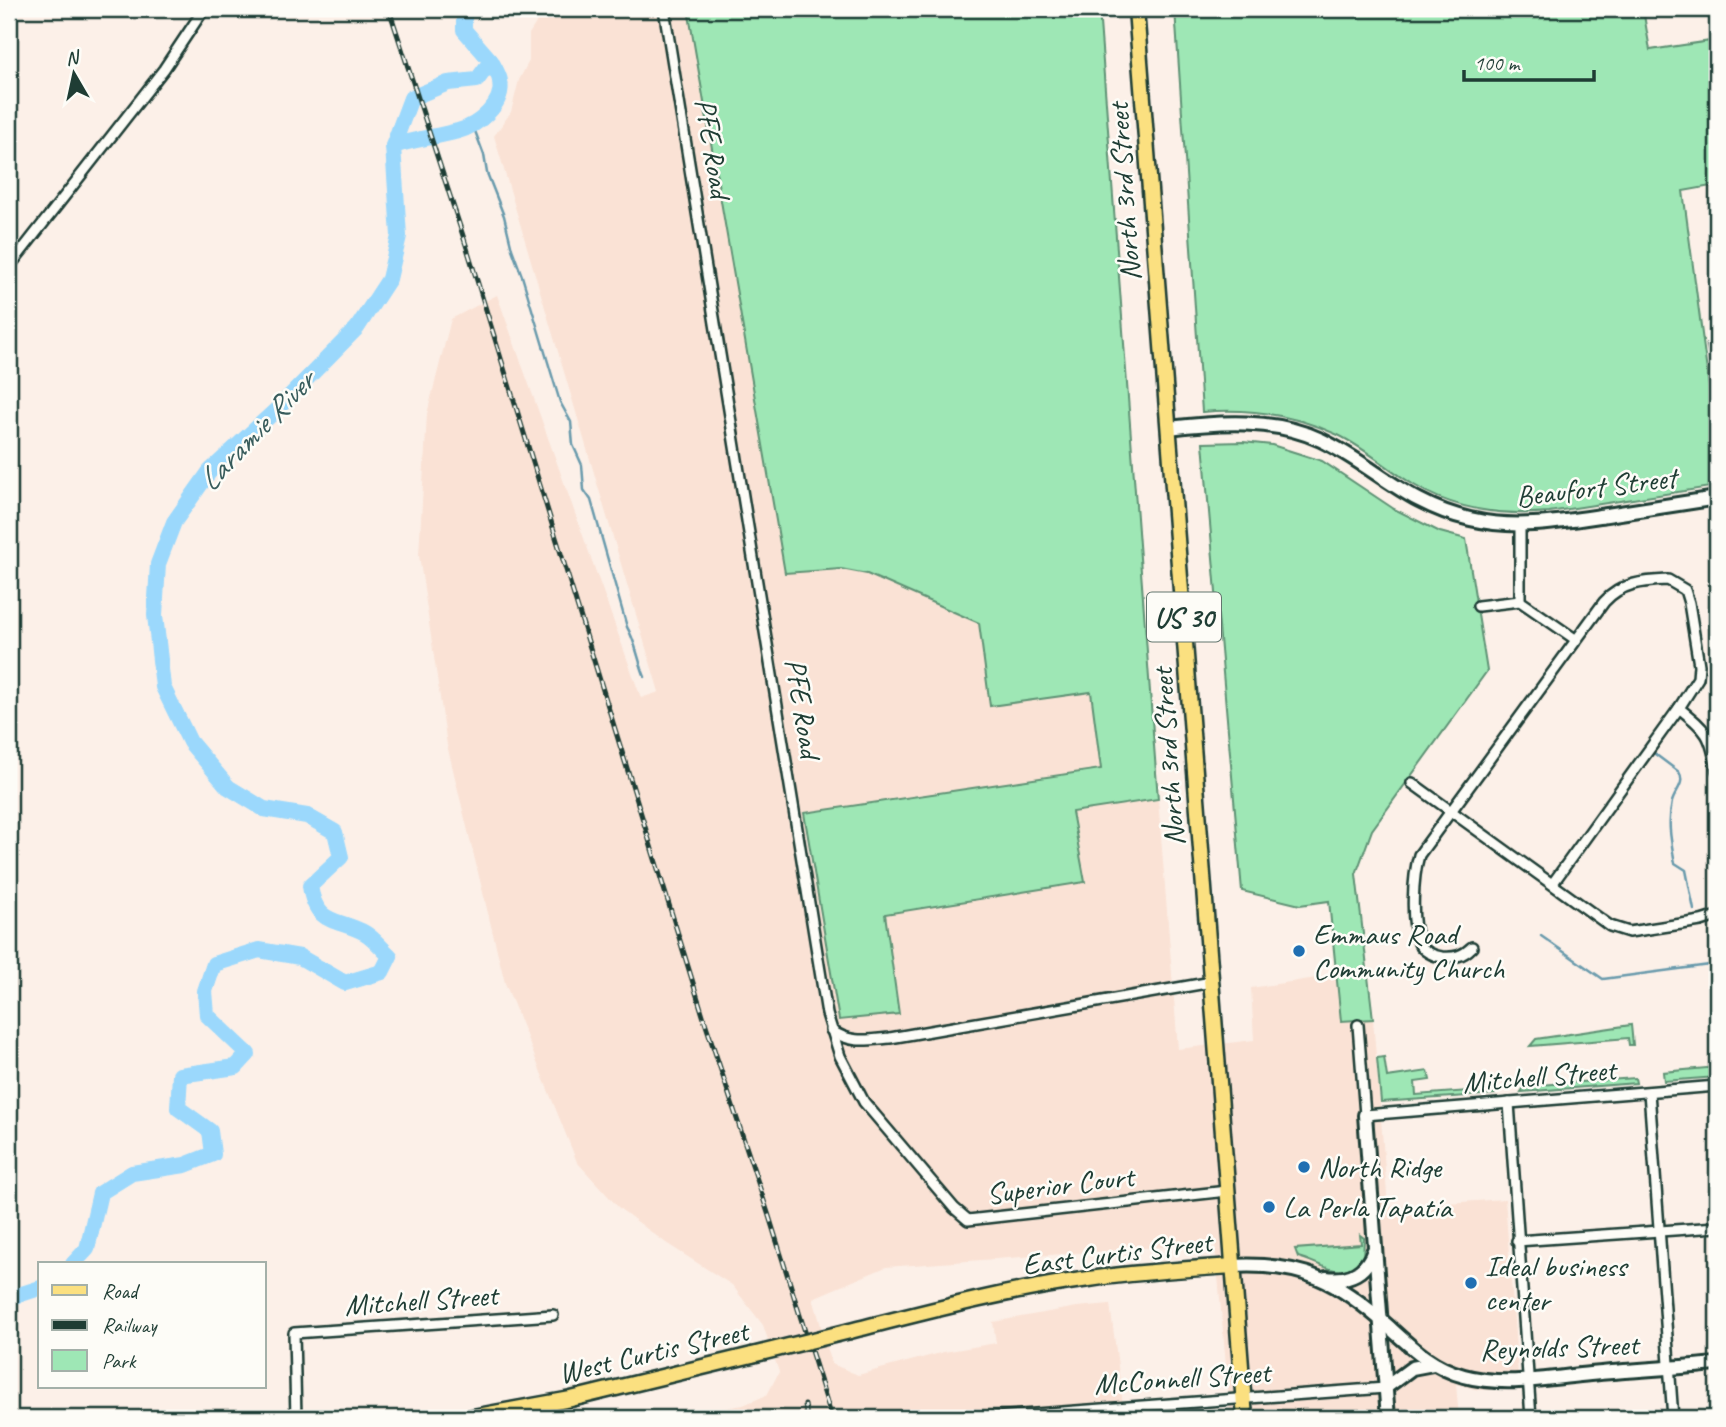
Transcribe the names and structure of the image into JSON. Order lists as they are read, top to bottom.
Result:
{
  "streets": {
    "main road": [
      "North 3rd Street",
      "US 30",
      "East Curtis Street",
      "West Curtis Street"
    ],
    "street": [
      "PFE Road",
      "Beaufort Street",
      "Mitchell Street",
      "Superior Court",
      "Reynolds Street",
      "McConnell Street"
    ]
  },
  "crossings": [
    ["PFE Road", "Superior Court"],
    ["North 3rd Street", "Beaufort Street"],
    ["North 3rd Street", "Superior Court"],
    ["North 3rd Street", "East Curtis Street"],
    ["North 3rd Street", "McConnell Street"],
    ["East Curtis Street", "Reynolds Street"],
    ["East Curtis Street", "West Curtis Street"]
  ],
  "water": ["Laramie River"],
  "places": [
    "Emmaus Road Community Church",
    "North Ridge",
    "La Perla Tapatía",
    "Ideal business center"
  ],
  "legend": ["Road", "Railway", "Park"],
  "scale_bar": "100 m",
  "north": "top"
}
